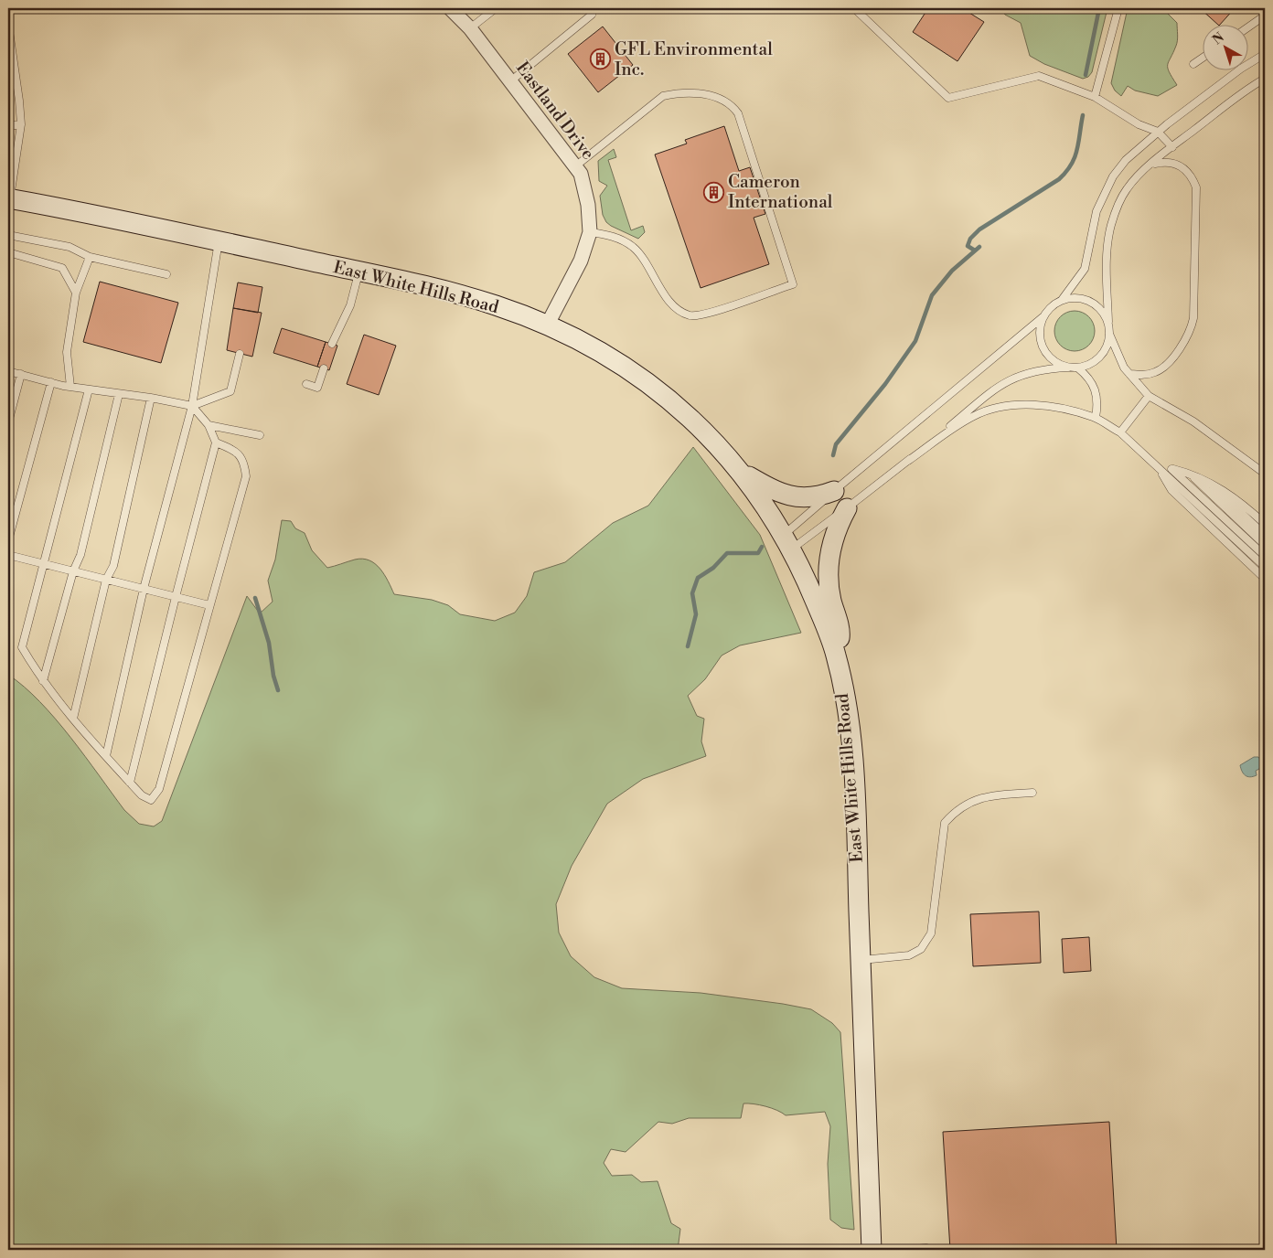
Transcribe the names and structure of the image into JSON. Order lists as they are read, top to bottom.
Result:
{
  "streets": {
    "main road": ["East White Hills Road"],
    "street": ["Eastland Drive"]
  },
  "crossings": [
    ["Eastland Drive", "East White Hills Road"]
  ],
  "places": {
    "building": ["GFL Environmental Inc.", "Cameron International"]
  },
  "north": "top left"
}
